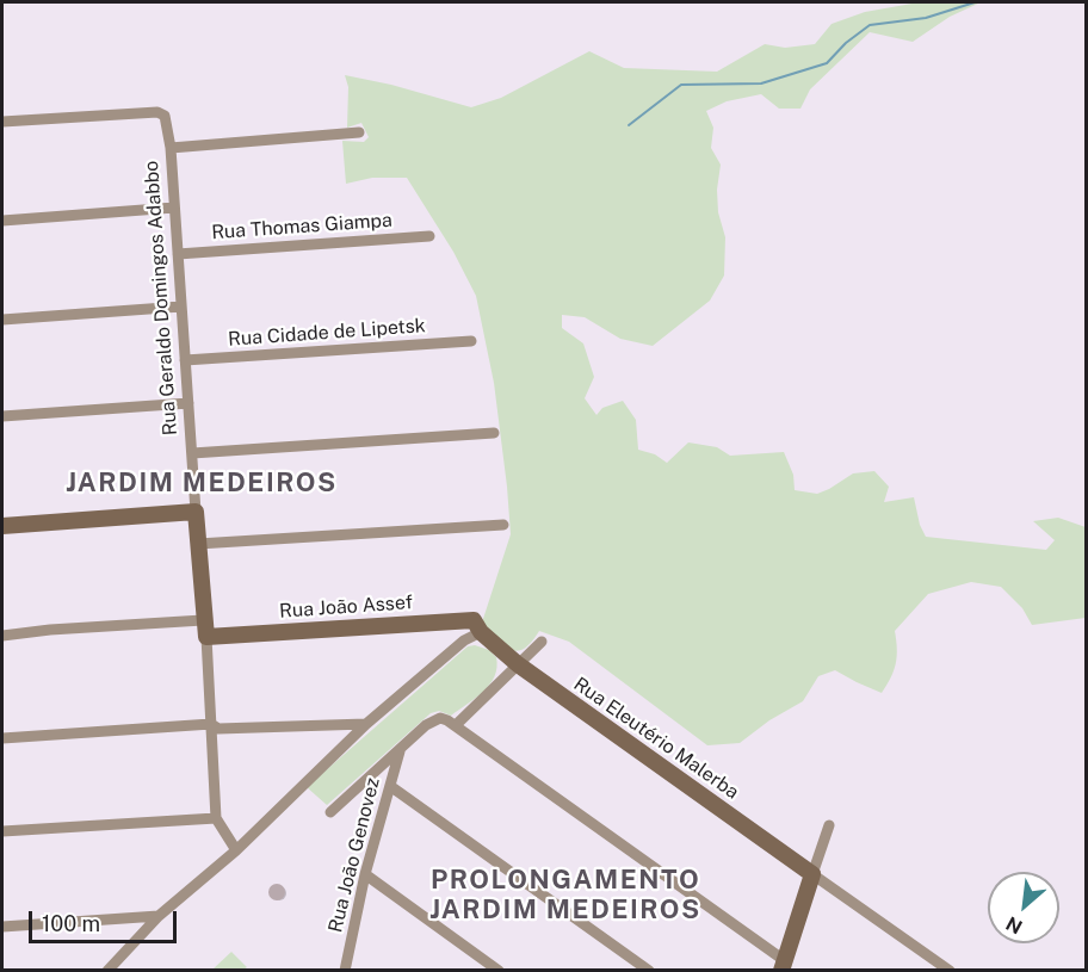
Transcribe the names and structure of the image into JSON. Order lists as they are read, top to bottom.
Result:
{
  "streets": {
    "street": [
      "Rua Thomas Giampa",
      "Rua Geraldo Domingos Adabbo",
      "Rua Cidade de Lipetsk",
      "Rua João Assef",
      "Rua Eleutério Malerba",
      "Rua João Genovez"
    ]
  },
  "crossings": [
    ["Rua Thomas Giampa", "Rua Geraldo Domingos Adabbo"],
    ["Rua Geraldo Domingos Adabbo", "Rua Cidade de Lipetsk"],
    ["Rua Geraldo Domingos Adabbo", "Rua João Assef"],
    ["Rua João Assef", "Rua Eleutério Malerba"]
  ],
  "districts": ["JARDIM MEDEIROS", "PROLONGAMENTO JARDIM MEDEIROS"],
  "scale_bar": "100 m",
  "north": "bottom left"
}
